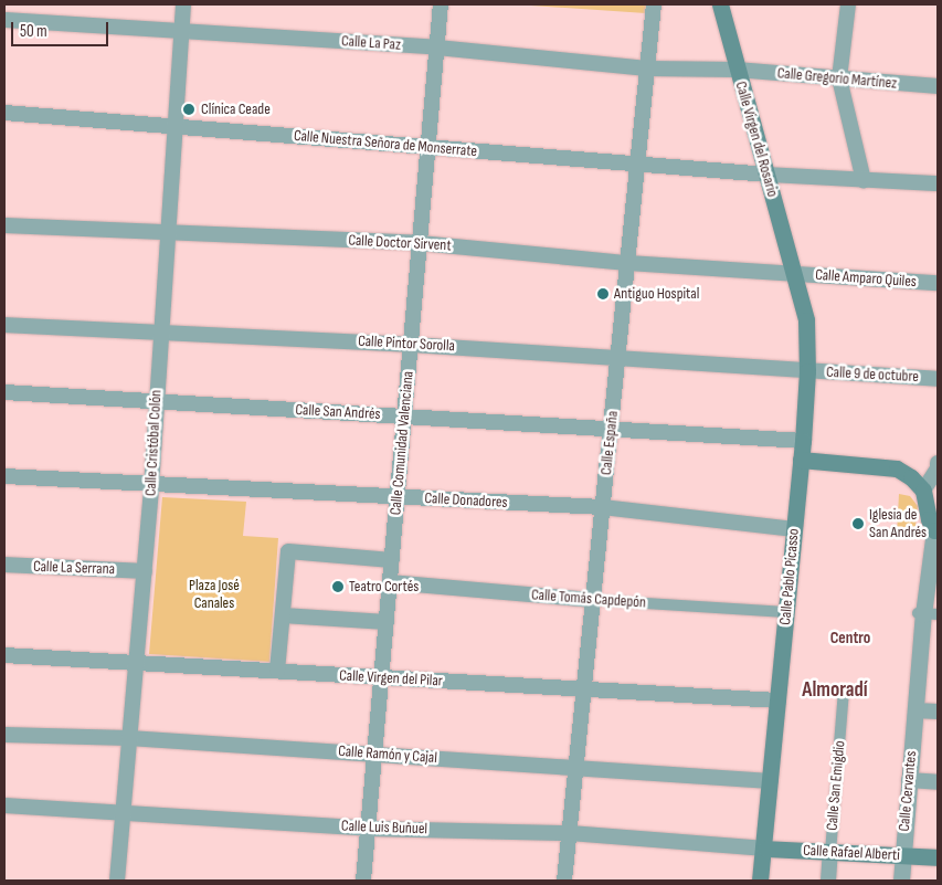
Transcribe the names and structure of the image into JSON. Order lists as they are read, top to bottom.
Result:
{
  "streets": {
    "main road": ["Calle Virgen del Rosario", "Calle Pablo Picasso", "Calle Rafael Alberti"],
    "street": [
      "Calle La Paz",
      "Calle Gregorio Martínez",
      "Calle Nuestra Señora de Monserrate",
      "Calle Doctor Sirvent",
      "Calle Amparo Quiles",
      "Calle Pintor Sorolla",
      "Calle 9 de octubre",
      "Calle San Andrés",
      "Calle Cristóbal Colón",
      "Calle Comunidad Valenciana",
      "Calle España",
      "Calle Donadores",
      "Calle La Serrana",
      "Calle Tomás Capdepón",
      "Calle Virgen del Pilar",
      "Calle Ramón y Cajal",
      "Calle San Emigdio",
      "Calle Cervantes",
      "Calle Luis Buñuel"
    ]
  },
  "crossings": [
    ["Calle La Paz", "Calle Gregorio Martínez"],
    ["Calle La Paz", "Calle Virgen del Rosario"],
    ["Calle La Paz", "Calle Cristóbal Colón"],
    ["Calle La Paz", "Calle Comunidad Valenciana"],
    ["Calle La Paz", "Calle España"],
    ["Calle Gregorio Martínez", "Calle Virgen del Rosario"],
    ["Calle Virgen del Rosario", "Calle Nuestra Señora de Monserrate"],
    ["Calle Virgen del Rosario", "Calle Doctor Sirvent"],
    ["Calle Virgen del Rosario", "Calle Amparo Quiles"],
    ["Calle Virgen del Rosario", "Calle Pablo Picasso"],
    ["Calle Nuestra Señora de Monserrate", "Calle Cristóbal Colón"],
    ["Calle Nuestra Señora de Monserrate", "Calle Comunidad Valenciana"],
    ["Calle Nuestra Señora de Monserrate", "Calle España"],
    ["Calle Doctor Sirvent", "Calle Amparo Quiles"],
    ["Calle Doctor Sirvent", "Calle Cristóbal Colón"],
    ["Calle Doctor Sirvent", "Calle Comunidad Valenciana"],
    ["Calle Doctor Sirvent", "Calle España"],
    ["Calle Doctor Sirvent", "Calle Pablo Picasso"],
    ["Calle Amparo Quiles", "Calle Pablo Picasso"],
    ["Calle Pintor Sorolla", "Calle 9 de octubre"],
    ["Calle Pintor Sorolla", "Calle Cristóbal Colón"],
    ["Calle Pintor Sorolla", "Calle Comunidad Valenciana"],
    ["Calle Pintor Sorolla", "Calle España"],
    ["Calle Pintor Sorolla", "Calle Pablo Picasso"],
    ["Calle 9 de octubre", "Calle Pablo Picasso"],
    ["Calle San Andrés", "Calle Cristóbal Colón"],
    ["Calle San Andrés", "Calle Comunidad Valenciana"],
    ["Calle San Andrés", "Calle España"],
    ["Calle San Andrés", "Calle Pablo Picasso"],
    ["Calle Cristóbal Colón", "Calle Donadores"],
    ["Calle Cristóbal Colón", "Calle La Serrana"],
    ["Calle Cristóbal Colón", "Calle Virgen del Pilar"],
    ["Calle Cristóbal Colón", "Calle Ramón y Cajal"],
    ["Calle Cristóbal Colón", "Calle Luis Buñuel"],
    ["Calle Comunidad Valenciana", "Calle Donadores"],
    ["Calle Comunidad Valenciana", "Calle Tomás Capdepón"],
    ["Calle Comunidad Valenciana", "Calle Virgen del Pilar"],
    ["Calle Comunidad Valenciana", "Calle Ramón y Cajal"],
    ["Calle Comunidad Valenciana", "Calle Luis Buñuel"],
    ["Calle España", "Calle Donadores"],
    ["Calle España", "Calle Tomás Capdepón"],
    ["Calle España", "Calle Virgen del Pilar"],
    ["Calle España", "Calle Ramón y Cajal"],
    ["Calle España", "Calle Luis Buñuel"],
    ["Calle Donadores", "Calle Pablo Picasso"],
    ["Calle Pablo Picasso", "Calle Tomás Capdepón"],
    ["Calle Pablo Picasso", "Calle Virgen del Pilar"],
    ["Calle Pablo Picasso", "Calle Ramón y Cajal"],
    ["Calle Pablo Picasso", "Calle Luis Buñuel"],
    ["Calle Pablo Picasso", "Calle Rafael Alberti"],
    ["Calle San Emigdio", "Calle Rafael Alberti"],
    ["Calle Cervantes", "Calle Rafael Alberti"],
    ["Calle Luis Buñuel", "Calle Rafael Alberti"]
  ],
  "districts": ["Centro", "Almoradí"],
  "parks": ["Plaza José Canales"],
  "places": [
    "Clínica Ceade",
    "Antiguo Hospital",
    "Iglesia de San Andrés",
    "Teatro Cortés"
  ],
  "scale_bar": "50 m"
}
